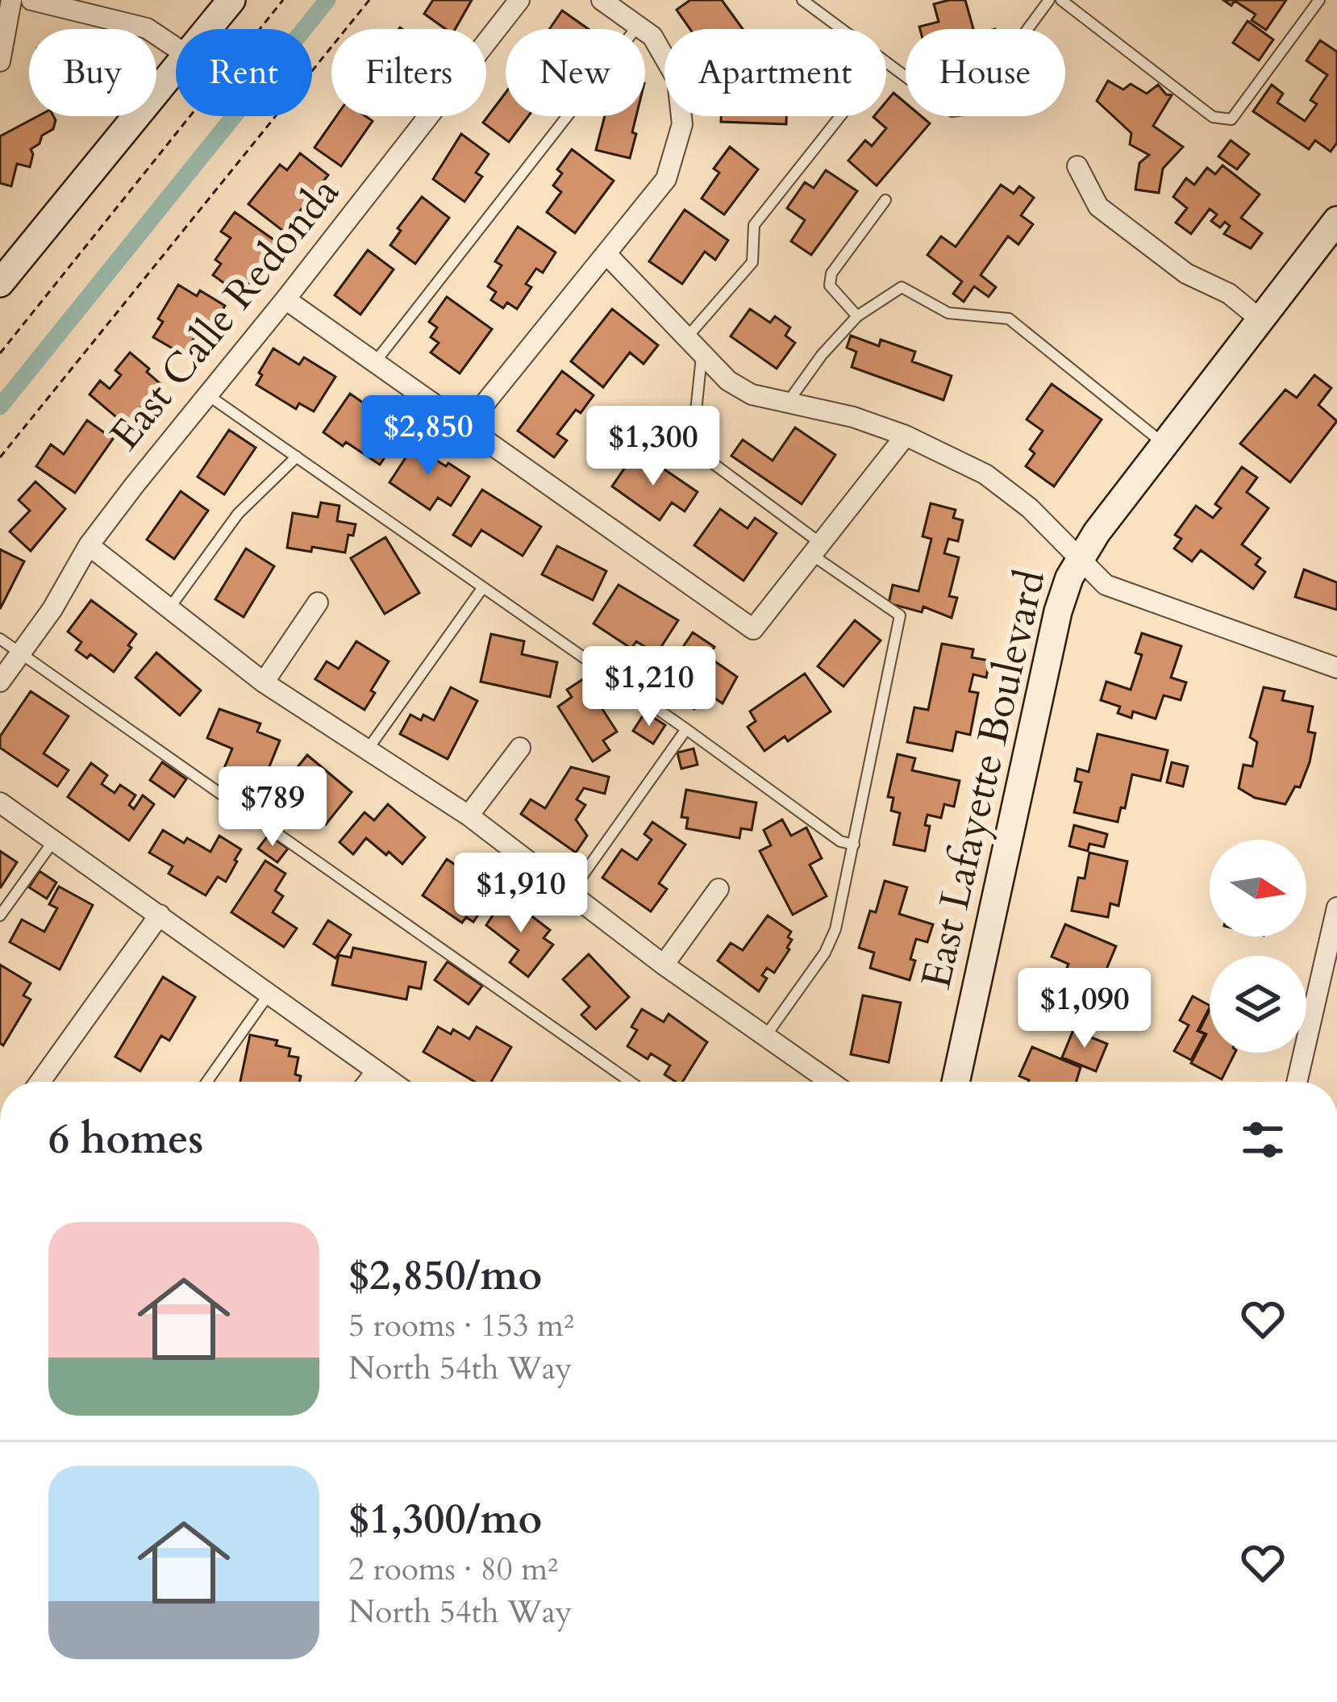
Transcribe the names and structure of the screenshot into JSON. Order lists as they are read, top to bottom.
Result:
{
  "streets": {
    "street": ["East Calle Redonda", "East Lafayette Boulevard"]
  },
  "north": "right",
  "page": {
    "chip": [
      "Buy",
      "Rent",
      "Filters",
      "New",
      "Apartment",
      "House"
    ],
    "price": [
      "$2,850",
      "$1,300",
      "$1,210",
      "$789",
      "$1,910",
      "$1,090"
    ],
    "heading": "6 homes",
    "list": [
      {
        "name": "$2,850/mo",
        "note": "5 rooms · 153 m² · North 54th Way"
      },
      {
        "name": "$1,300/mo",
        "note": "2 rooms · 80 m² · North 54th Way"
      }
    ]
  }
}
